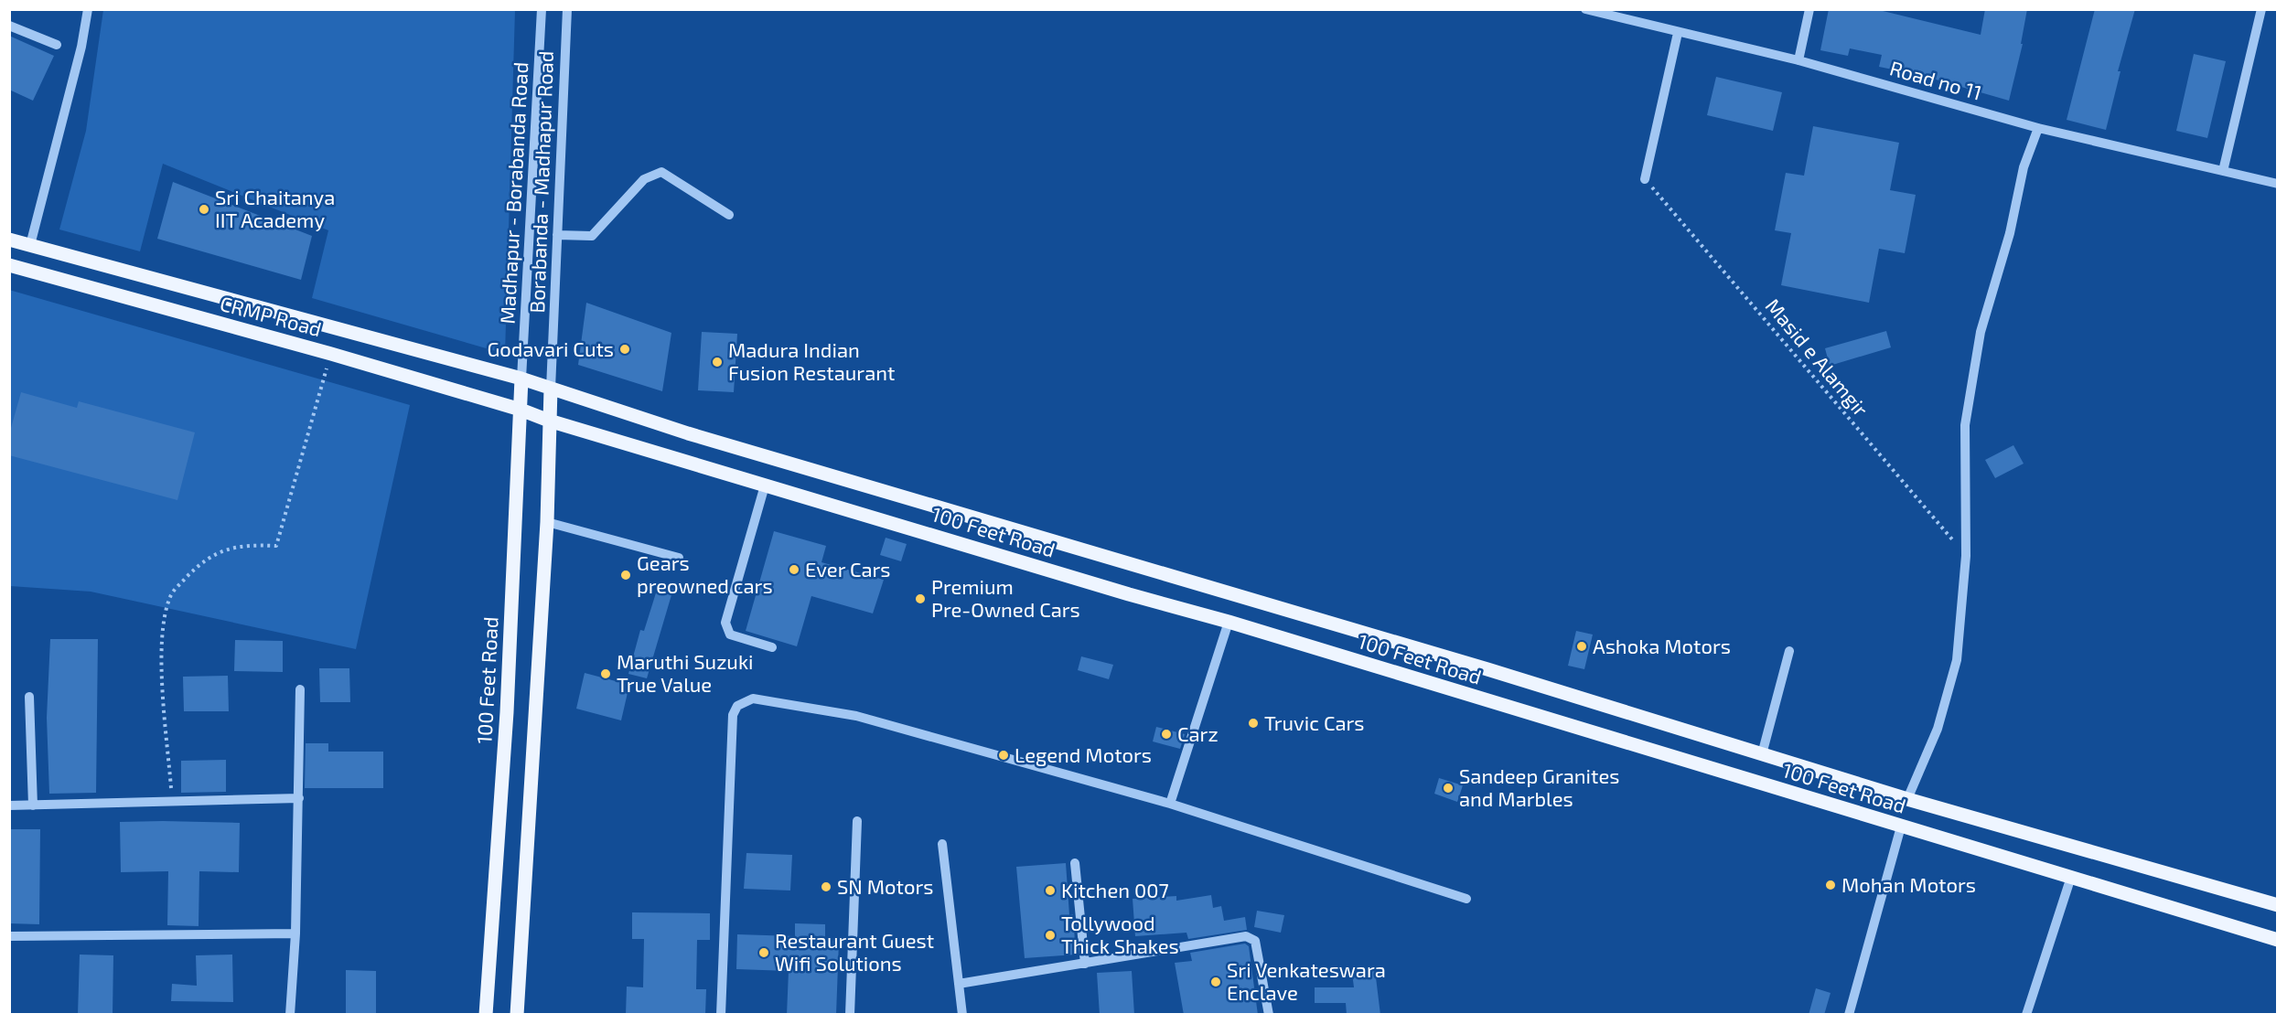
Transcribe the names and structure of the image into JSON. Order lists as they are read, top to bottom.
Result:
{
  "streets": {
    "main road": ["CRMP Road", "100 Feet Road"],
    "street": ["Road no 11", "Borabanda - Madhapur Road", "Madhapur - Borabanda Road"],
    "path": ["Masid e Alamgir"]
  },
  "crossings": [
    ["Borabanda - Madhapur Road", "100 Feet Road"],
    ["Madhapur - Borabanda Road", "CRMP Road"],
    ["Madhapur - Borabanda Road", "100 Feet Road"],
    ["CRMP Road", "100 Feet Road"]
  ],
  "places": [
    "Sri Chaitanya IIT Academy",
    "Godavari Cuts",
    "Madura Indian Fusion Restaurant",
    "Ever Cars",
    "Gears preowned cars",
    "Premium Pre-Owned Cars",
    "Ashoka Motors",
    "Maruthi Suzuki True Value",
    "Truvic Cars",
    "Carz",
    "Legend Motors",
    "Sandeep Granites and Marbles",
    "Mohan Motors",
    "SN Motors",
    "Kitchen 007",
    "Tollywood Thick Shakes",
    "Restaurant Guest Wifi Solutions",
    "Sri Venkateswara Enclave"
  ]
}
